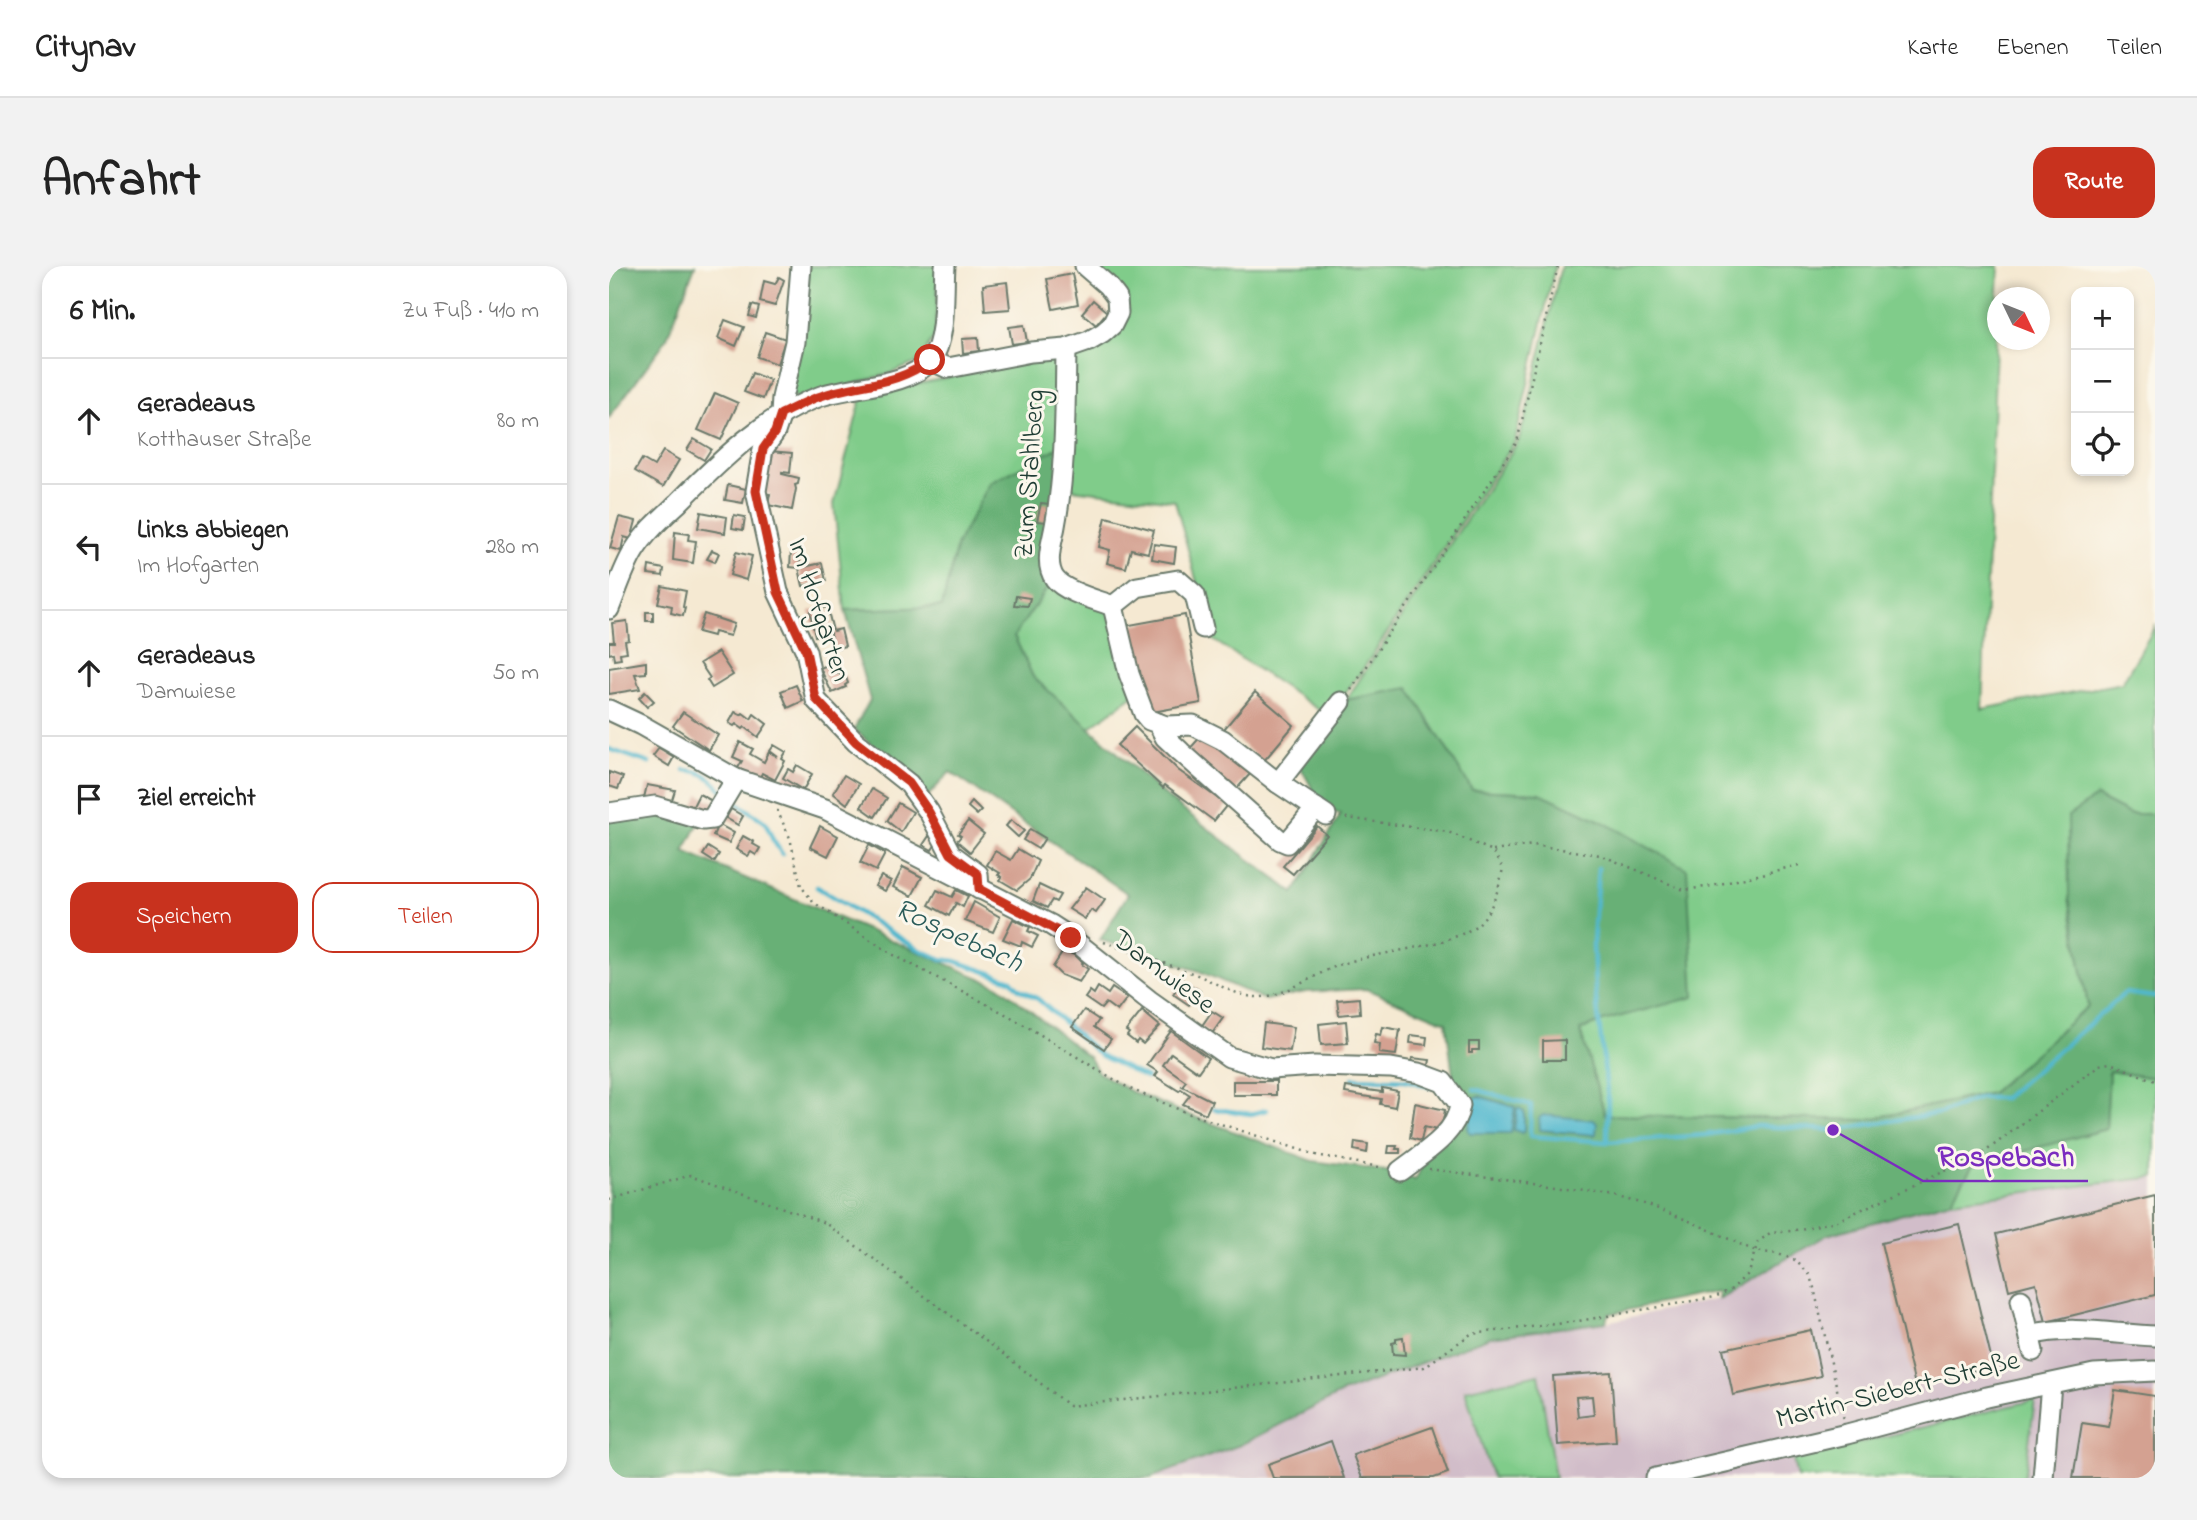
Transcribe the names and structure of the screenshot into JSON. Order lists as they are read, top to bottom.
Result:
{
  "streets": {
    "street": [
      "Zum Stahlberg",
      "Im Hofgarten",
      "Damwiese",
      "Martin-Siebert-Straße"
    ]
  },
  "crossings": [
    ["Im Hofgarten", "Damwiese"]
  ],
  "water": ["Rospebach"],
  "places": ["Rospebach"],
  "north": "bottom right",
  "page": {
    "header": "Citynav",
    "nav": ["Karte", "Ebenen", "Teilen"],
    "title": "Anfahrt",
    "buttons": [
      "Route",
      ["Speichern", "Teilen"]
    ],
    "heading": ["6 Min.", "Zu Fuß · 410 m"],
    "map_buttons": ["+", "−"],
    "list": [
      ["Geradeaus", "Kotthauser Straße", "80 m"],
      ["Links abbiegen", "Im Hofgarten", "280 m"],
      ["Geradeaus", "Damwiese", "50 m"],
      "Ziel erreicht"
    ]
  }
}
